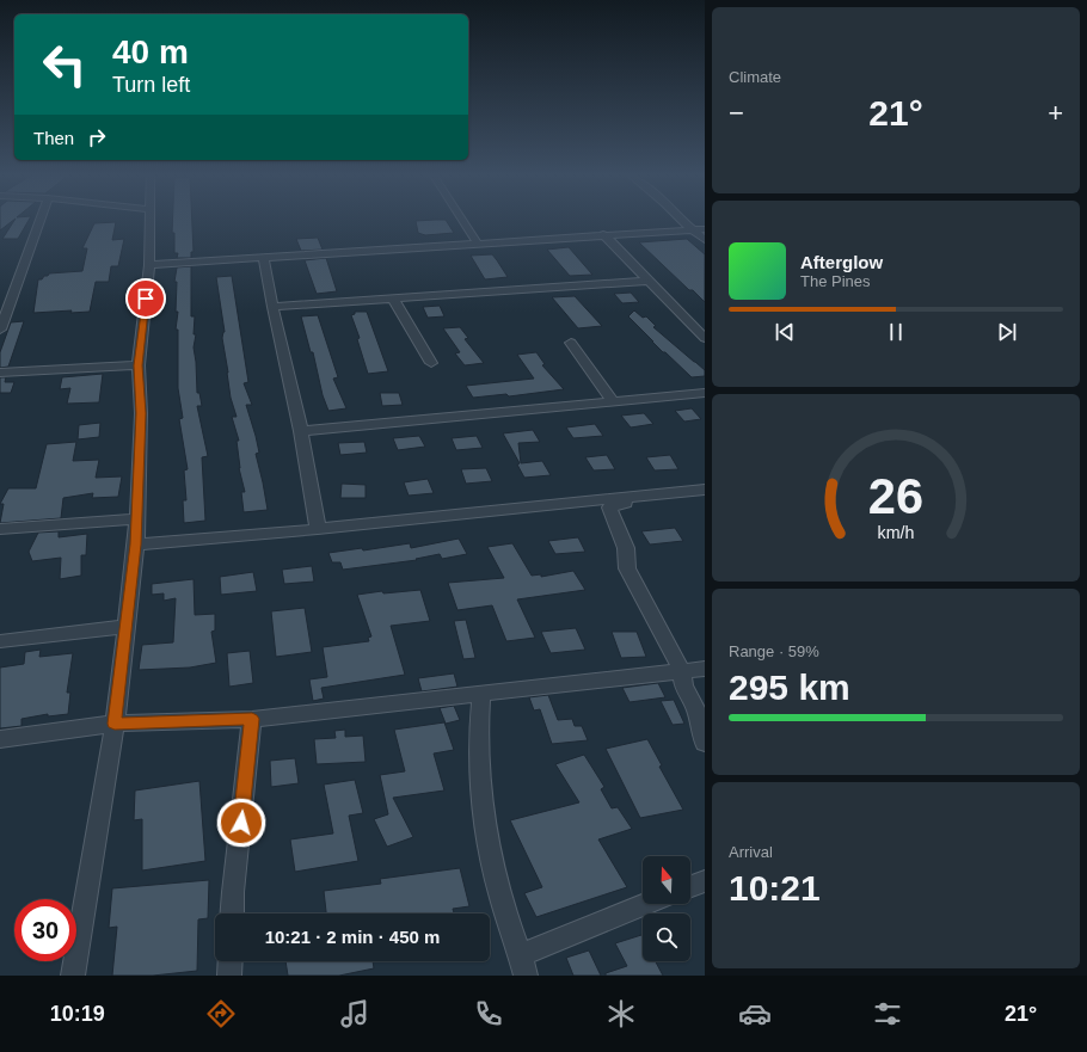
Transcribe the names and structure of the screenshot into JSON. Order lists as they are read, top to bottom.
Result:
{
  "north": "top",
  "page": {
    "tile": [
      "Climate",
      ["Range · 59%", "295 km"],
      ["Arrival", "10:21"]
    ],
    "turn": ["40 m", "Turn left"],
    "heat": ["−", "21°", "+"],
    "then": "Then",
    "song": ["Afterglow", "The Pines"],
    "limit": "30",
    "trip": "10:21 · 2 min · 450 m",
    "tabs": ["10:19", "21°"],
    "gauge": ["26", "km/h"]
  }
}
